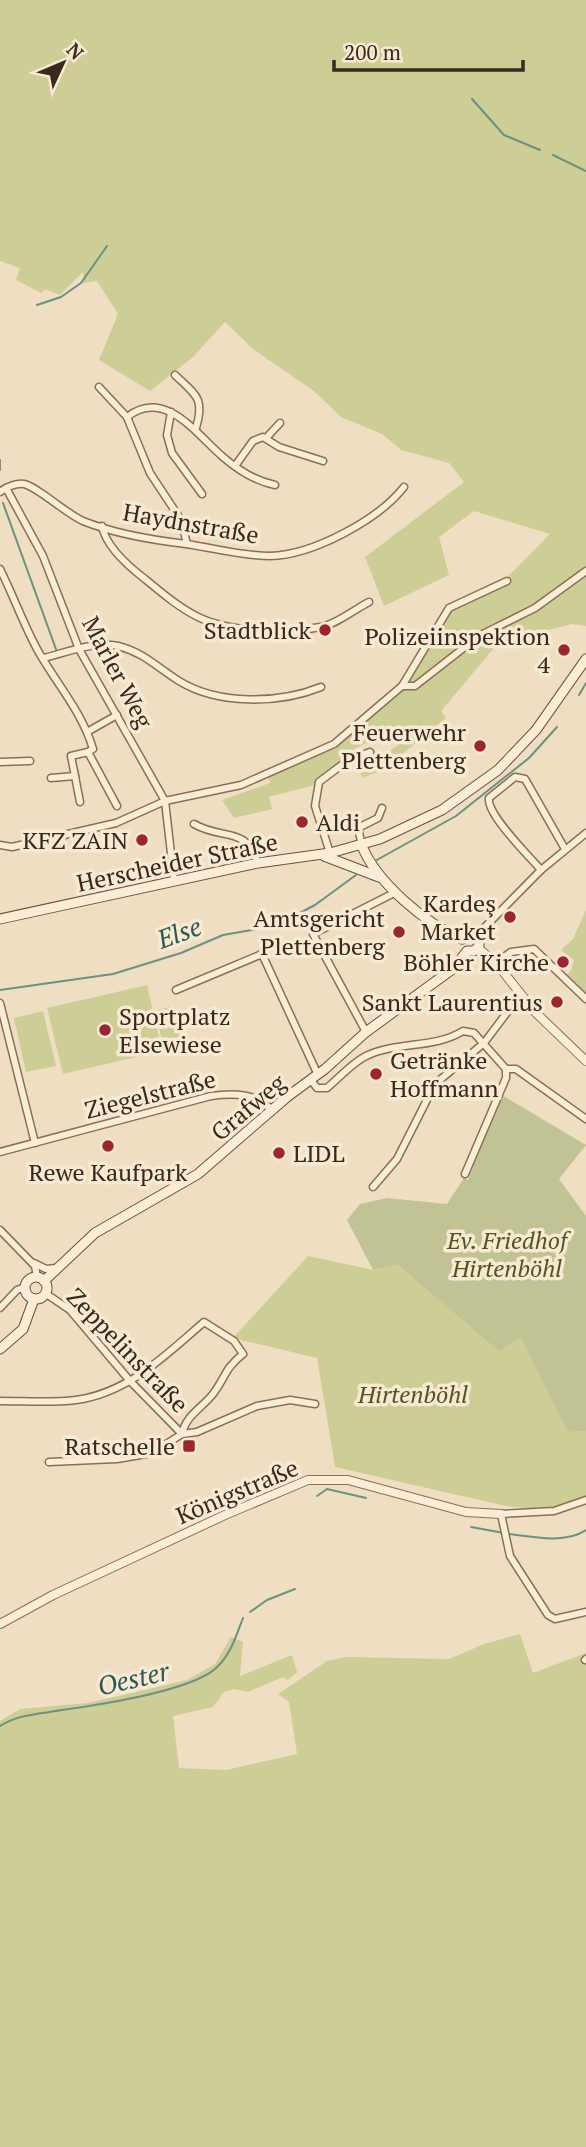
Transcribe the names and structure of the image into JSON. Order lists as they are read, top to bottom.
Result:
{
  "streets": {
    "main road": ["Herscheider Straße", "Grafweg"],
    "street": [
      "Haydnstraße",
      "Marler Weg",
      "Ziegelstraße",
      "Zeppelinstraße",
      "Königstraße"
    ]
  },
  "crossings": [
    ["Haydnstraße", "Marler Weg"],
    ["Marler Weg", "Herscheider Straße"],
    ["Ziegelstraße", "Grafweg"],
    ["Grafweg", "Zeppelinstraße"]
  ],
  "water": ["Else", "Oester"],
  "parks": ["Ev. Friedhof Hirtenböhl", "Hirtenböhl"],
  "places": {
    "other": [
      "Stadtblick",
      "Polizeiinspektion 4",
      "Feuerwehr Plettenberg",
      "Aldi",
      "KFZ ZAIN",
      "Kardeş Market",
      "Amtsgericht Plettenberg",
      "Böhler Kirche",
      "Sankt Laurentius",
      "Sportplatz Elsewiese",
      "Getränke Hoffmann",
      "Rewe Kaufpark",
      "LIDL"
    ],
    "transit": ["Ratschelle"]
  },
  "scale_bar": "200 m",
  "north": "top right"
}
